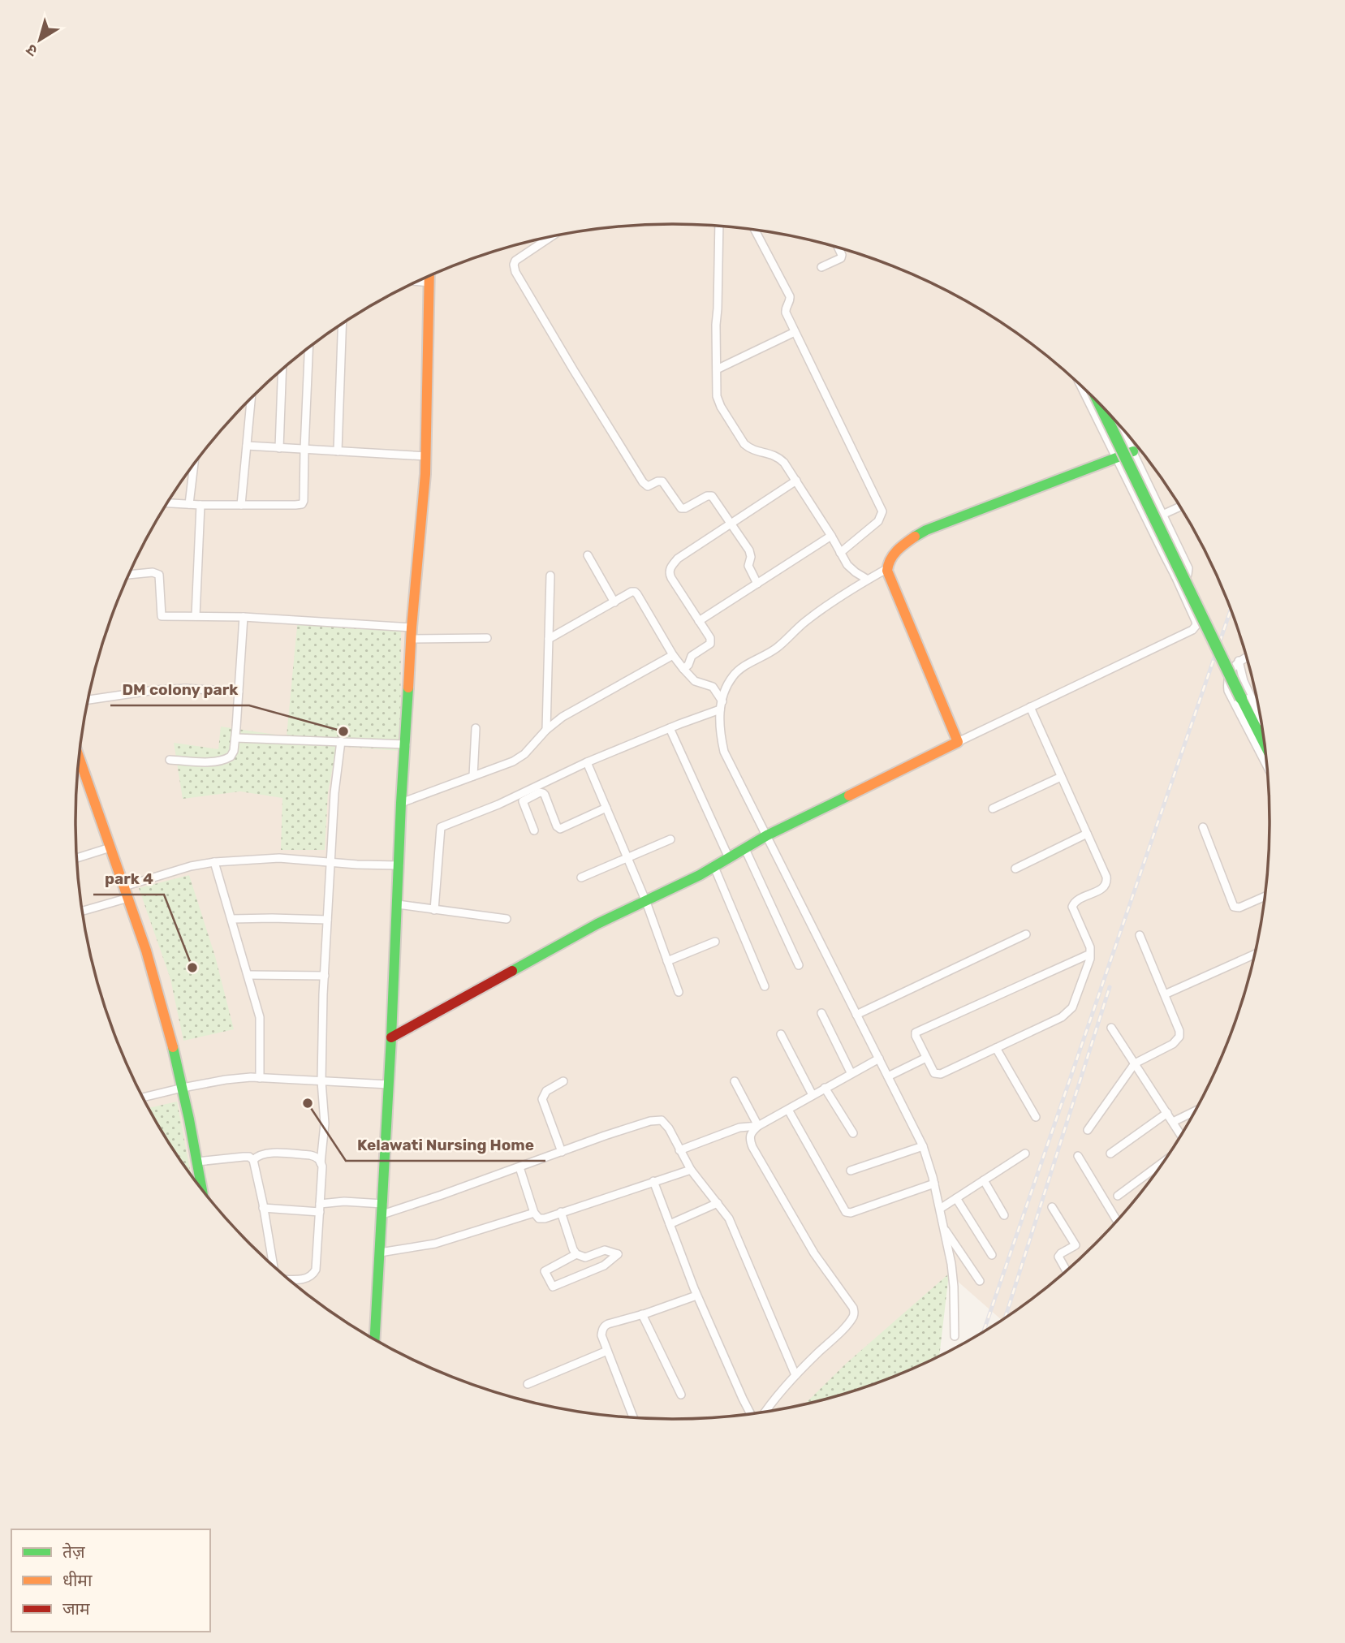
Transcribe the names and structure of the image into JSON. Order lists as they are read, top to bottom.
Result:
{
  "places": ["DM colony park", "park 4", "Kelawati Nursing Home"],
  "legend": ["तेज़", "धीमा", "जाम"],
  "north": "bottom left"
}
